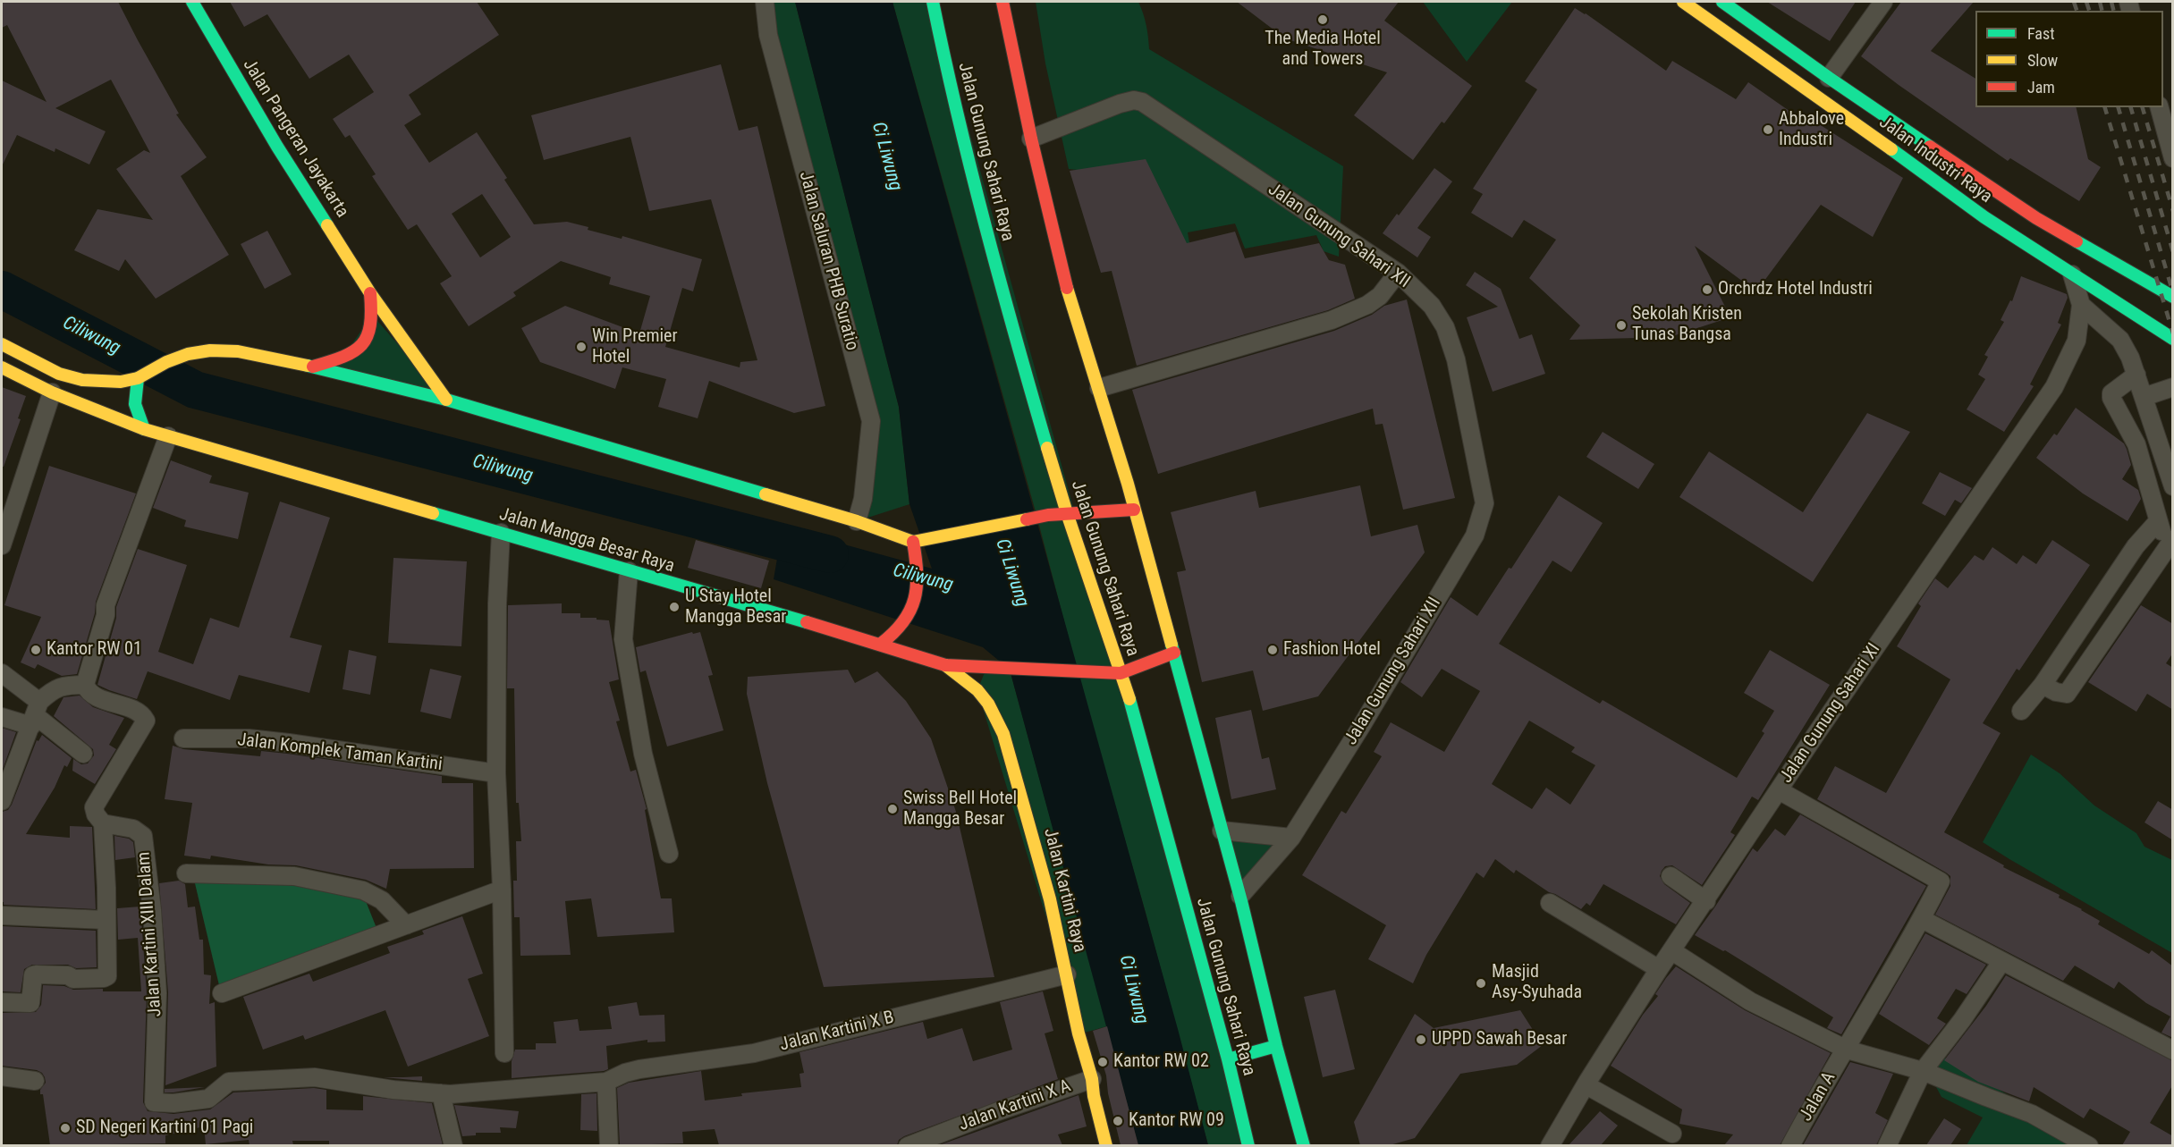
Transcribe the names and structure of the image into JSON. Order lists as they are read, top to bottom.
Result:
{
  "streets": {
    "main road": [
      "Jalan Pangeran Jayakarta",
      "Jalan Gunung Sahari Raya",
      "Jalan Industri Raya",
      "Jalan Mangga Besar Raya",
      "Jalan Kartini Raya"
    ],
    "street": [
      "Jalan Gunung Sahari XII",
      "Jalan Saluran PHB Suratio",
      "Jalan Gunung Sahari XI",
      "Jalan Komplek Taman Kartini",
      "Jalan Kartini XIII Dalam",
      "Jalan Kartini X B",
      "Jalan A",
      "Jalan Kartini X A"
    ]
  },
  "crossings": [
    ["Jalan Gunung Sahari Raya", "Jalan Gunung Sahari XII"],
    ["Jalan Gunung Sahari Raya", "Jalan Mangga Besar Raya"],
    ["Jalan Industri Raya", "Jalan Gunung Sahari XI"],
    ["Jalan Mangga Besar Raya", "Jalan Kartini Raya"],
    ["Jalan Gunung Sahari XI", "Jalan A"],
    ["Jalan Kartini Raya", "Jalan Kartini X B"],
    ["Jalan Kartini Raya", "Jalan Kartini X A"],
    ["Jalan Kartini XIII Dalam", "Jalan Kartini X B"]
  ],
  "water": ["Ci Liwung", "Ciliwung"],
  "places": [
    "The Media Hotel and Towers",
    "Abbalove Industri",
    "Orchrdz Hotel Industri",
    "Sekolah Kristen Tunas Bangsa",
    "Win Premier Hotel",
    "U Stay Hotel Mangga Besar",
    "Kantor RW 01",
    "Fashion Hotel",
    "Swiss Bell Hotel Mangga Besar",
    "Masjid Asy-Syuhada",
    "UPPD Sawah Besar",
    "Kantor RW 02",
    "Kantor RW 09",
    "SD Negeri Kartini 01 Pagi"
  ],
  "legend": ["Fast", "Slow", "Jam"]
}
